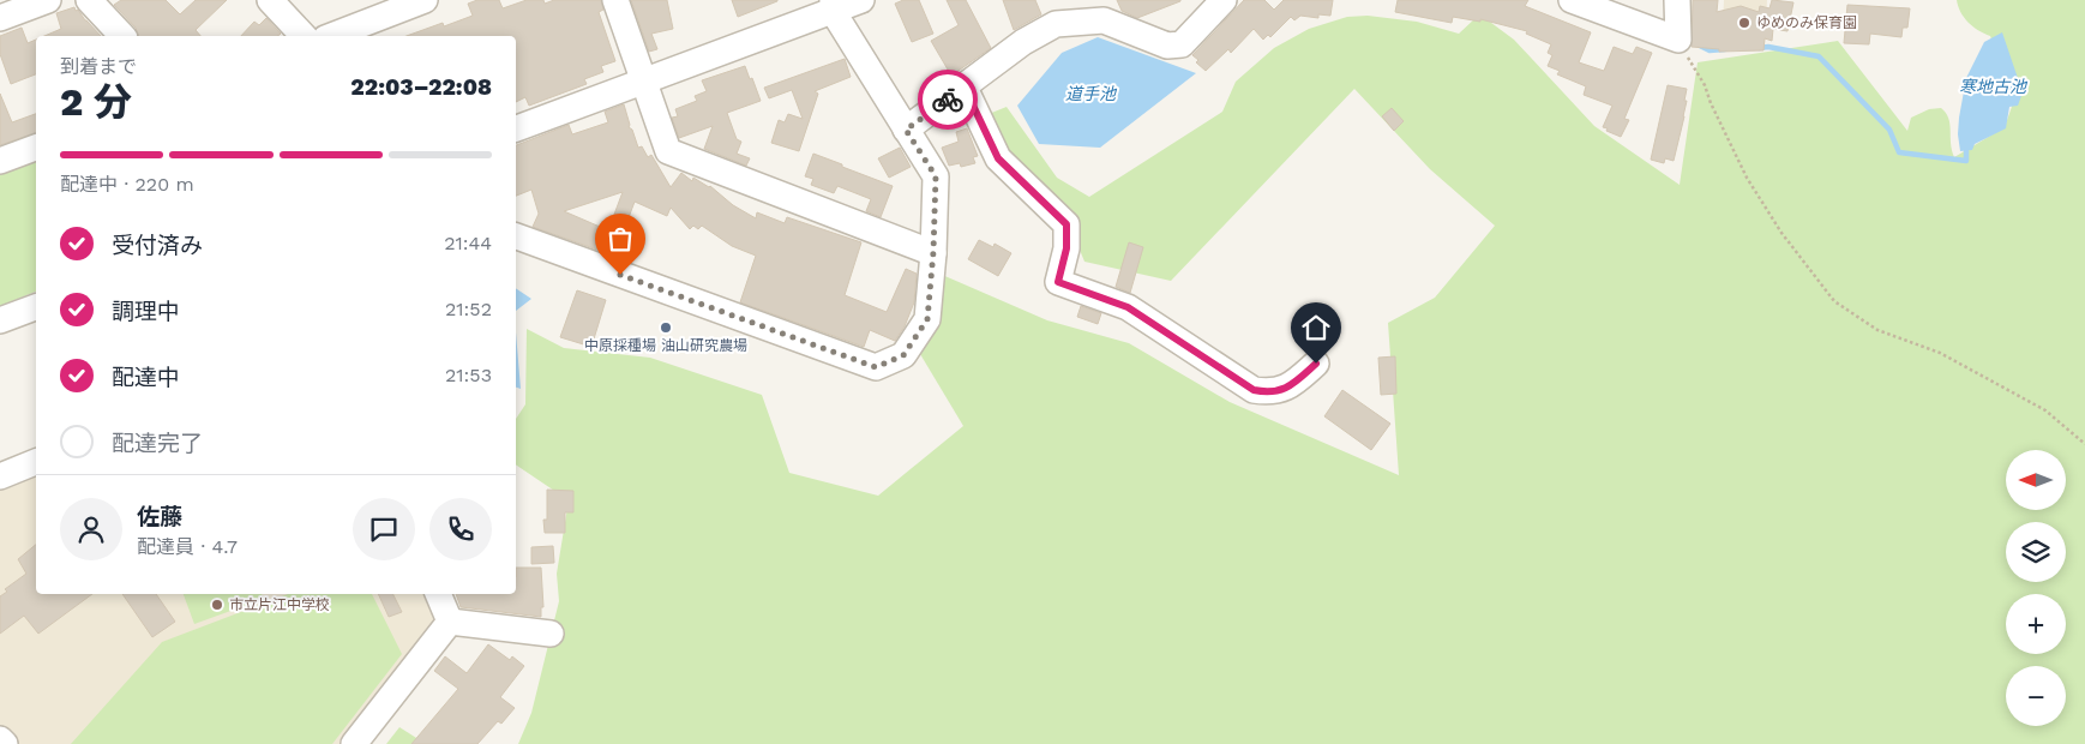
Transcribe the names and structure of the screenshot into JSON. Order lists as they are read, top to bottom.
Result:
{
  "water": ["寒地古池", "道手池"],
  "places": ["ゆめのみ保育園", "中原採種場 油山研究農場", "市立片江中学校"],
  "north": "left",
  "page": {
    "heading": ["2 分", "到着まで", "22:03–22:08"],
    "panel": ["佐藤", "配達員 · 4.7"],
    "bar": "配達中 · 220 m",
    "list": [
      ["受付済み", "21:44"],
      ["調理中", "21:52"],
      ["配達中", "21:53"],
      "配達完了"
    ],
    "map_buttons": ["+", "−"]
  }
}
